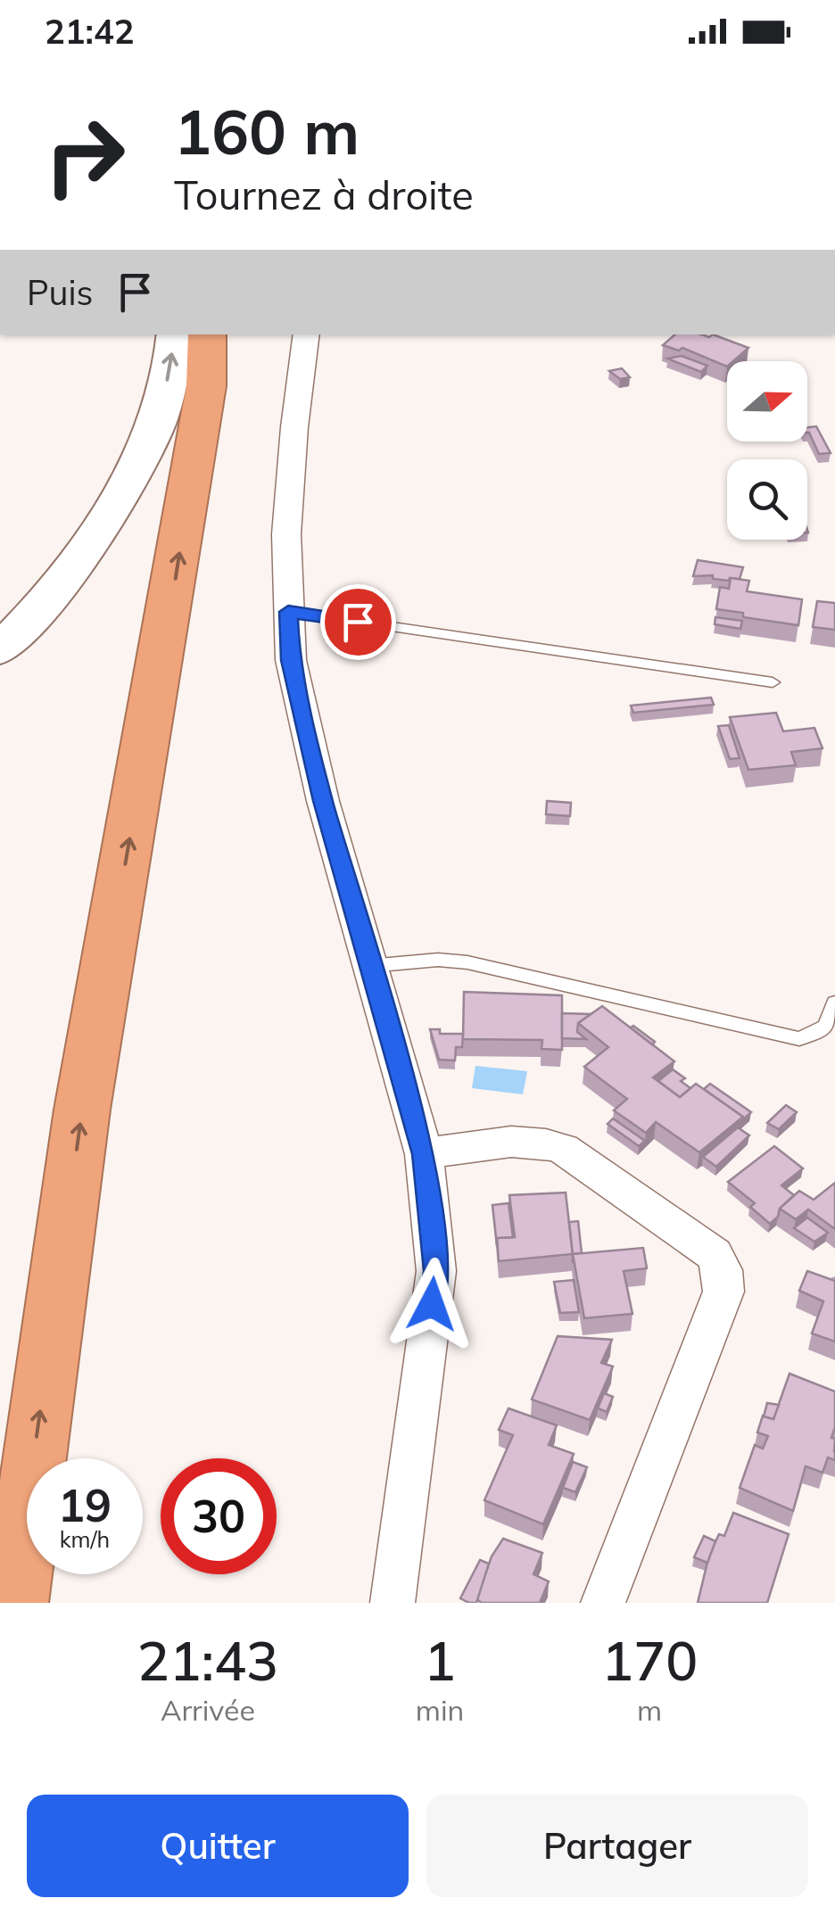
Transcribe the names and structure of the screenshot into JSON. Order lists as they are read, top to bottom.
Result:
{
  "north": "right",
  "page": {
    "status": "21:42",
    "turn": ["160 m", "Tournez à droite"],
    "then": "Puis",
    "speed": "19 km/h",
    "limit": "30",
    "eta": [
      "21:43",
      "Arrivée",
      "1",
      "min",
      "170",
      "m"
    ],
    "buttons": ["Quitter", "Partager"]
  }
}
